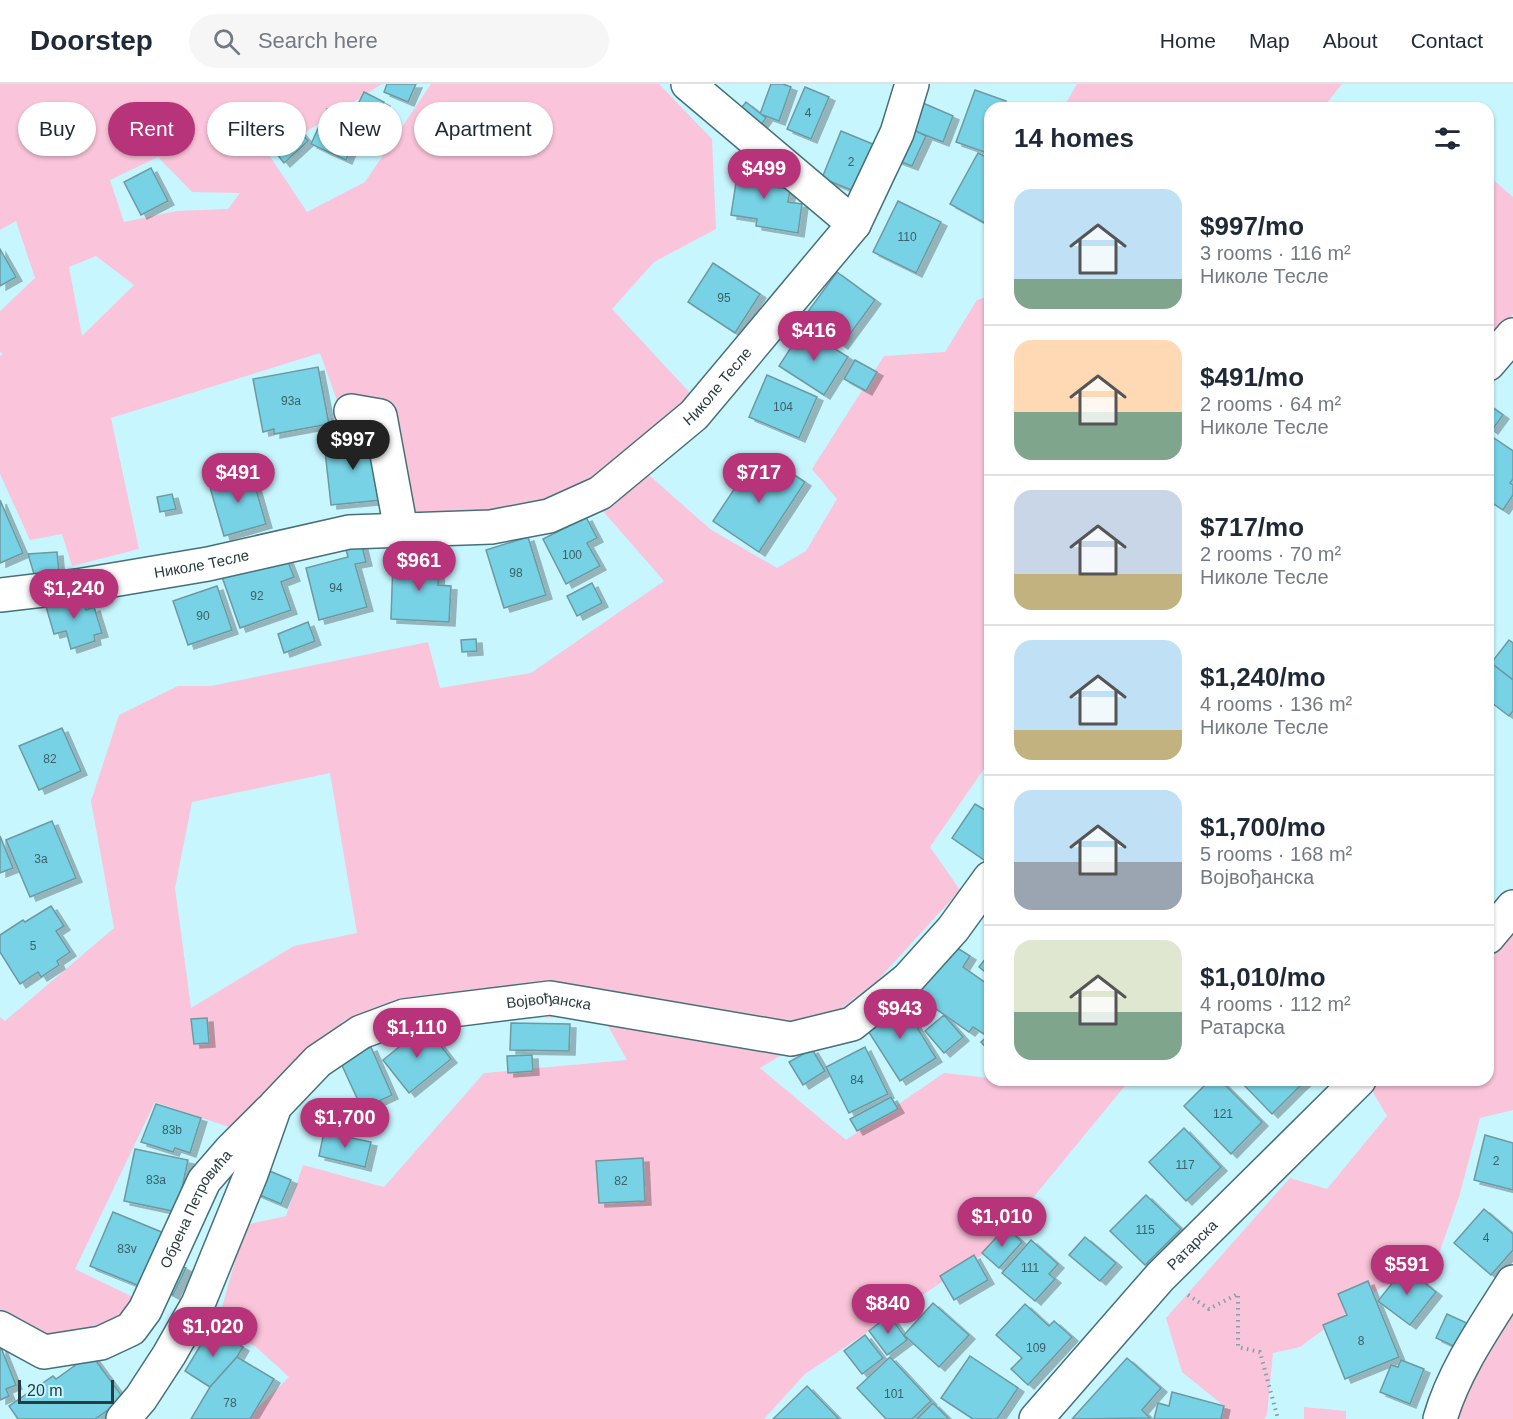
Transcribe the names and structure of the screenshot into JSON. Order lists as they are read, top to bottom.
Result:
{
  "streets": {
    "street": [
      "Николе Тесле",
      "Војвођанска",
      "Обрена Петровића",
      "Ратарска"
    ]
  },
  "crossings": [
    ["Војвођанска", "Обрена Петровића"]
  ],
  "house_numbers": [
    "4",
    "2",
    "110",
    "95",
    "93a",
    "104",
    "100",
    "98",
    "94",
    "92",
    "90",
    "82",
    "3a",
    "5",
    "84",
    "121",
    "83b",
    "2",
    "117",
    "83a",
    "82",
    "115",
    "4",
    "83v",
    "111",
    "8",
    "109",
    "101",
    "78"
  ],
  "scale_bar": "20 m",
  "page": {
    "header": "Doorstep",
    "search": "Search here",
    "nav": [
      "Home",
      "Map",
      "About",
      "Contact"
    ],
    "chip": [
      "Buy",
      "Rent",
      "Filters",
      "New",
      "Apartment"
    ],
    "heading": "14 homes",
    "price": [
      "$499",
      "$416",
      "$997",
      "$491",
      "$717",
      "$961",
      "$1,240",
      "$943",
      "$1,110",
      "$1,700",
      "$1,010",
      "$591",
      "$840",
      "$1,020"
    ],
    "list": [
      {
        "name": "$997/mo",
        "note": "3 rooms · 116 m² · Николе Тесле"
      },
      {
        "name": "$491/mo",
        "note": "2 rooms · 64 m² · Николе Тесле"
      },
      {
        "name": "$717/mo",
        "note": "2 rooms · 70 m² · Николе Тесле"
      },
      {
        "name": "$1,240/mo",
        "note": "4 rooms · 136 m² · Николе Тесле"
      },
      {
        "name": "$1,700/mo",
        "note": "5 rooms · 168 m² · Војвођанска"
      },
      {
        "name": "$1,010/mo",
        "note": "4 rooms · 112 m² · Ратарска"
      }
    ],
    "scale": "20 m"
  }
}
